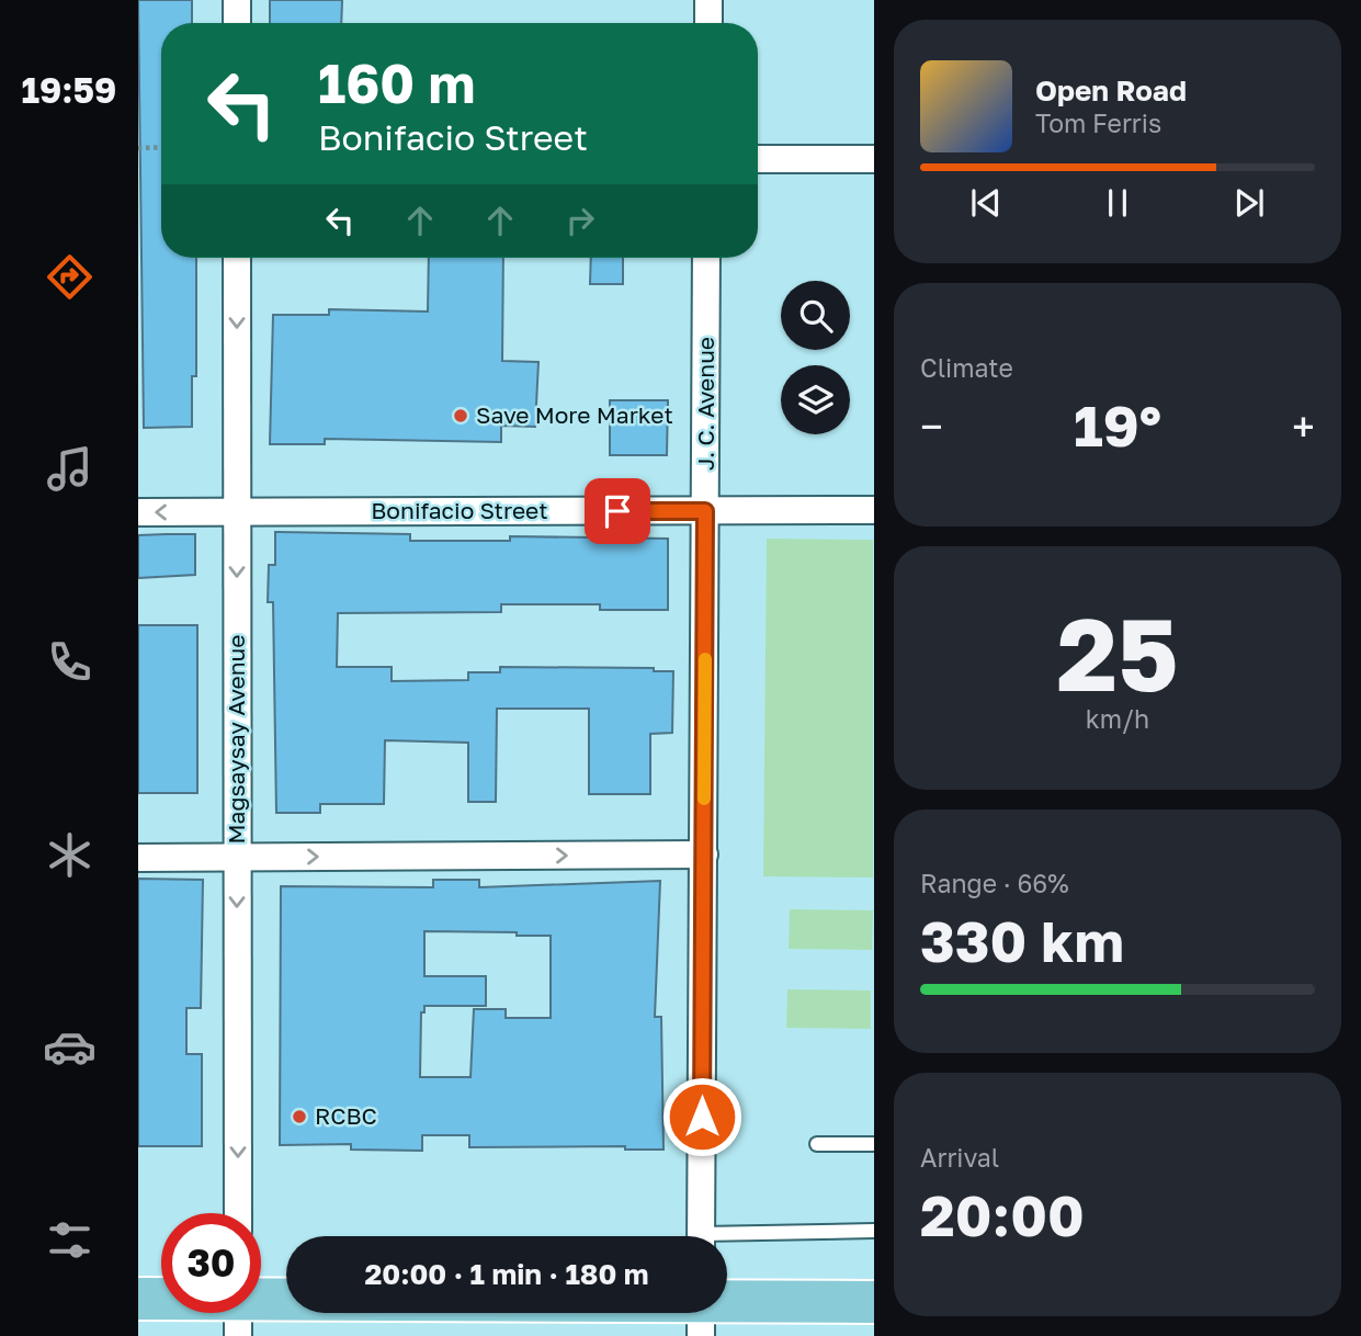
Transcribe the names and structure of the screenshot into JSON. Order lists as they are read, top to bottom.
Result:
{
  "streets": {
    "street": ["J. C. Avenue", "Bonifacio Street", "Magsaysay Avenue"]
  },
  "crossings": [
    ["J. C. Avenue", "Bonifacio Street"],
    ["Bonifacio Street", "Magsaysay Avenue"]
  ],
  "one_way": ["Magsaysay Avenue"],
  "places": ["Save More Market", "RCBC"],
  "page": {
    "tabs": "19:59",
    "turn": ["160 m", "Bonifacio Street"],
    "song": ["Open Road", "Tom Ferris"],
    "tile": [
      "Climate",
      ["25", "km/h"],
      ["Range · 66%", "330 km"],
      ["Arrival", "20:00"]
    ],
    "heat": ["−", "19°", "+"],
    "limit": "30",
    "trip": "20:00 · 1 min · 180 m"
  }
}
